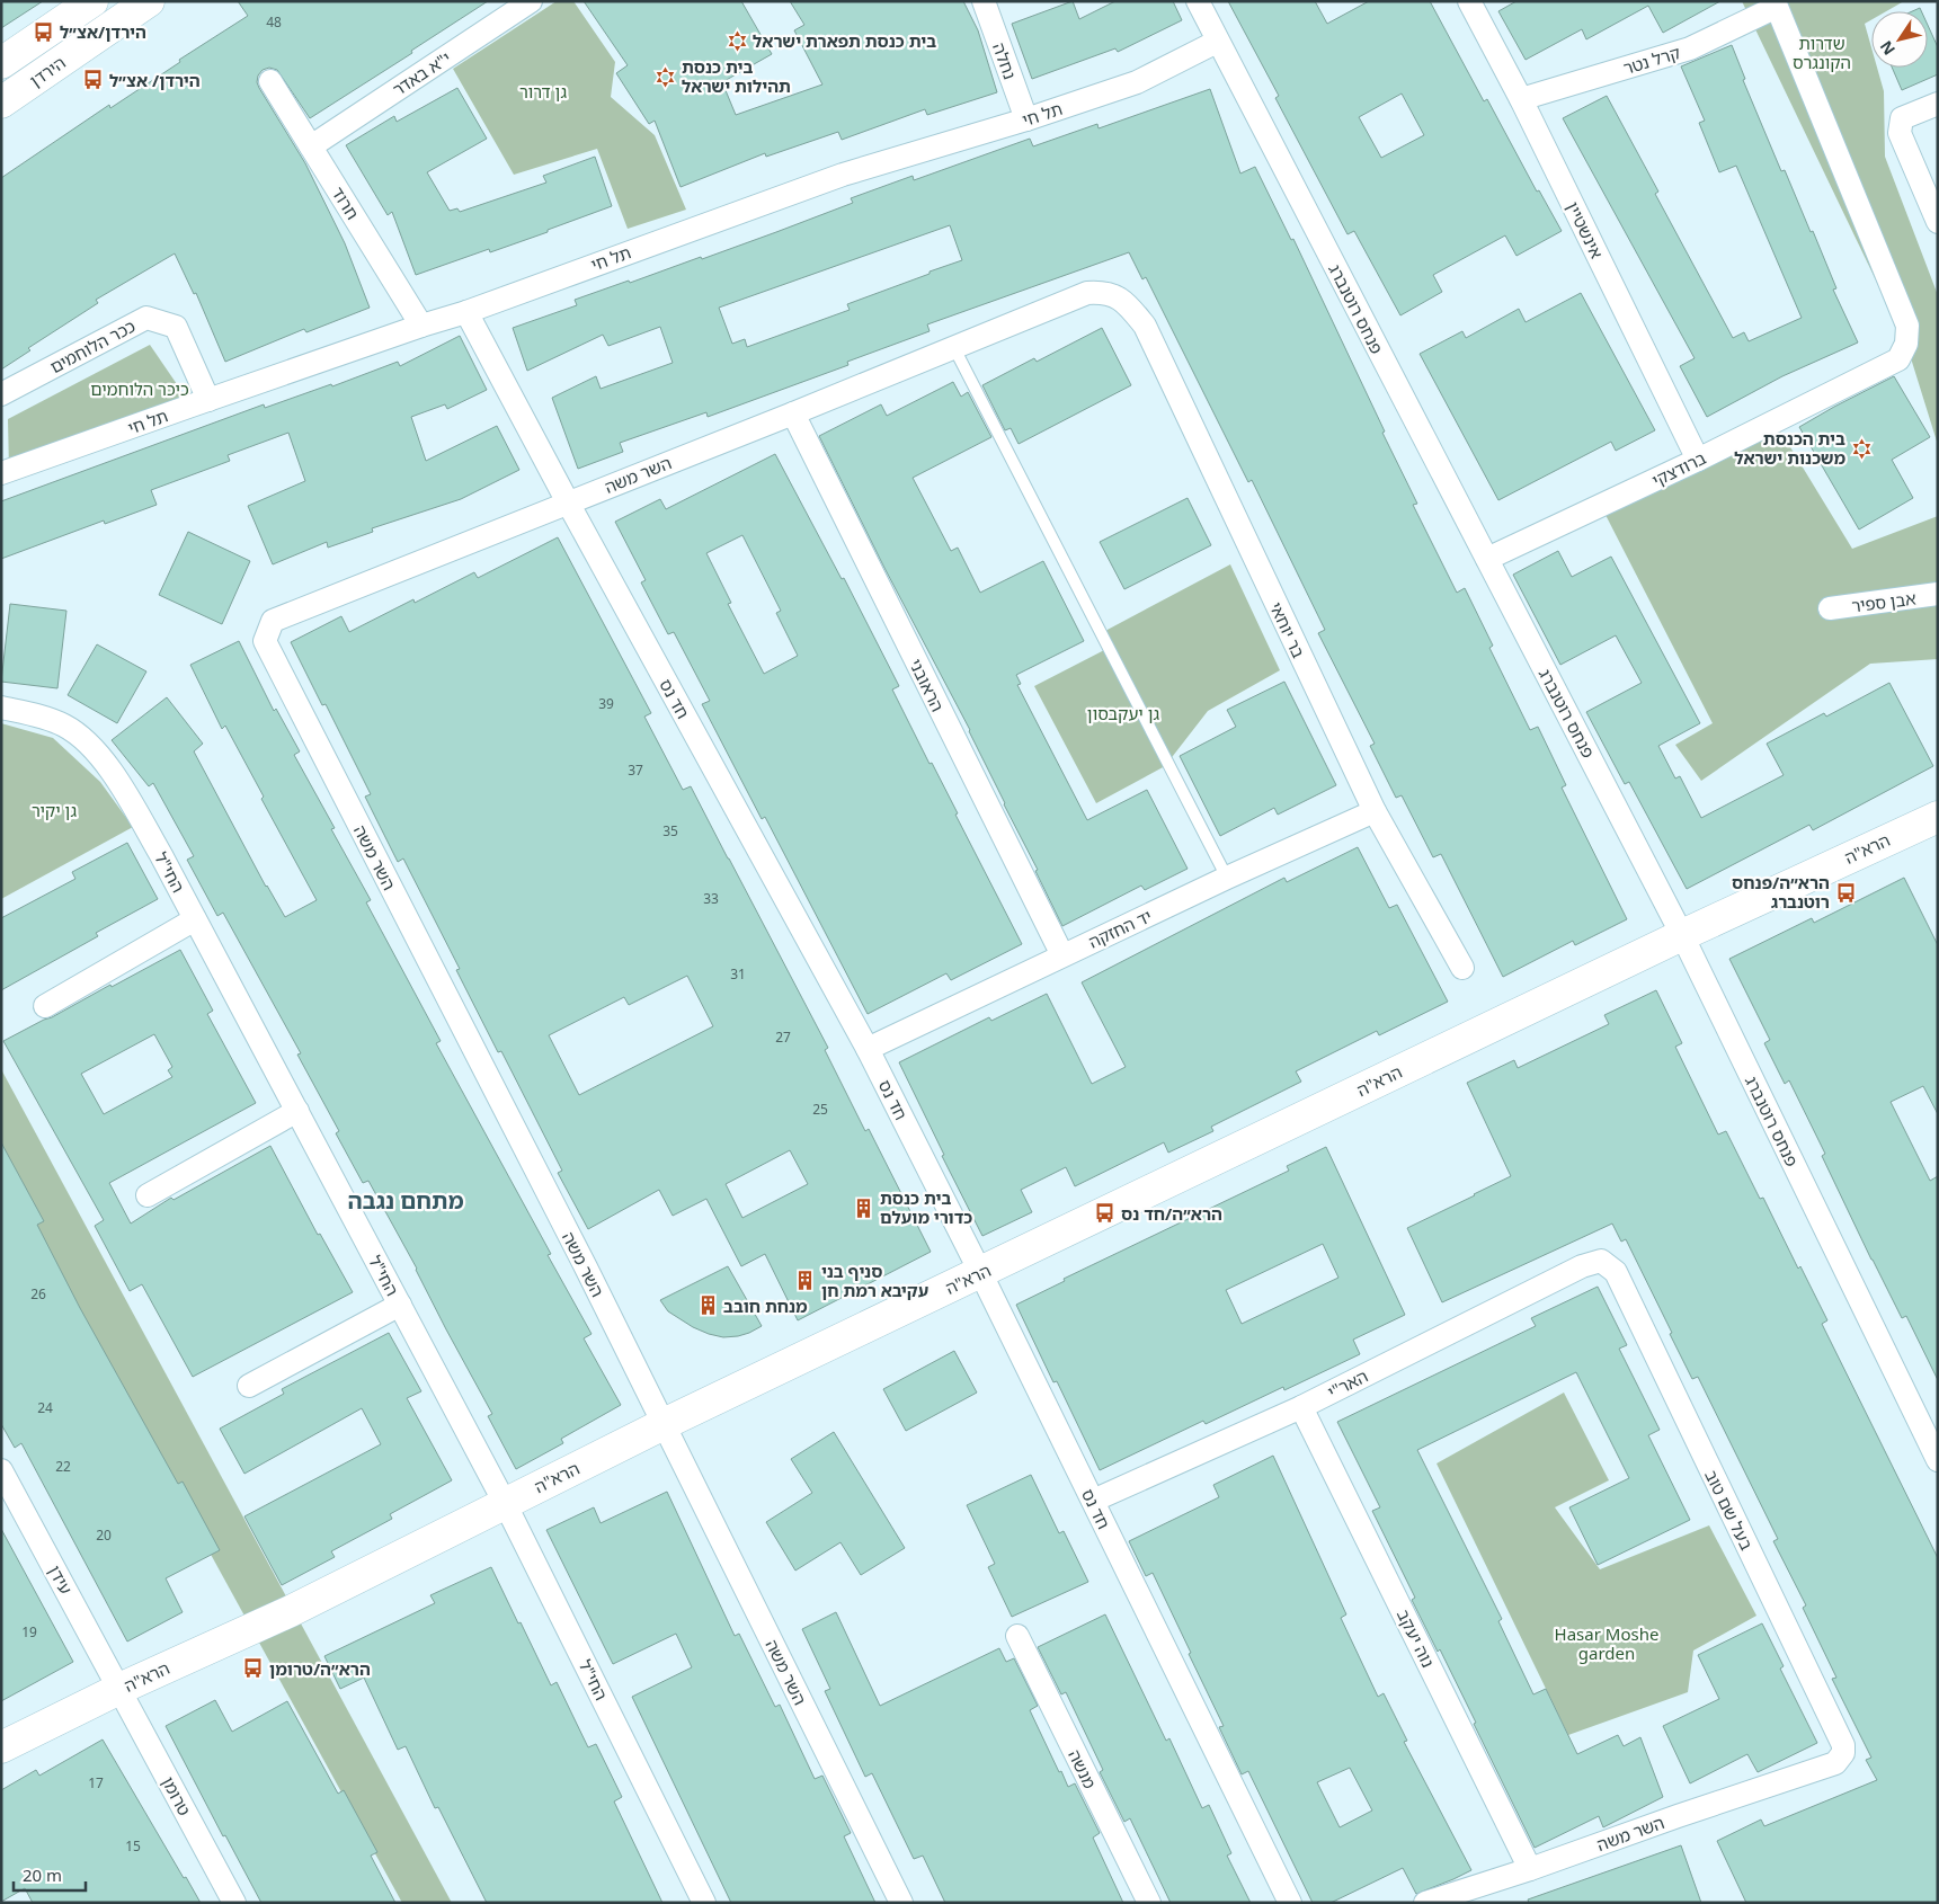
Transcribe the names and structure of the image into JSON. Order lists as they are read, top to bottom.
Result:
{
  "streets": {
    "street": [
      "קרל נטר",
      "נחלה",
      "הירדן",
      "י\"א באדר",
      "תל חי",
      "חרוד",
      "אינשטיין",
      "פנחס רוטנברג",
      "ככר הלוחמים",
      "ברודצקי",
      "השר משה",
      "אבן ספיר",
      "בר יוחאי",
      "הראובני",
      "חד נס",
      "הרא\"ה",
      "החי\"ל",
      "יד החזקה",
      "האר\"י",
      "בעל שם טוב",
      "עידן",
      "נוה יעקב",
      "מנשה",
      "טרומן"
    ]
  },
  "crossings": [
    ["קרל נטר", "אינשטיין"],
    ["קרל נטר", "ברודצקי"],
    ["נחלה", "תל חי"],
    ["י\"א באדר", "חרוד"],
    ["תל חי", "חרוד"],
    ["תל חי", "פנחס רוטנברג"],
    ["תל חי", "ככר הלוחמים"],
    ["תל חי", "חד נס"],
    ["אינשטיין", "ברודצקי"],
    ["פנחס רוטנברג", "ברודצקי"],
    ["פנחס רוטנברג", "הרא\"ה"],
    ["השר משה", "בר יוחאי"],
    ["השר משה", "הראובני"],
    ["השר משה", "חד נס"],
    ["השר משה", "הרא\"ה"],
    ["השר משה", "בעל שם טוב"],
    ["השר משה", "נוה יעקב"],
    ["בר יוחאי", "יד החזקה"],
    ["הראובני", "יד החזקה"],
    ["חד נס", "הרא\"ה"],
    ["חד נס", "יד החזקה"],
    ["חד נס", "האר\"י"],
    ["הרא\"ה", "החי\"ל"],
    ["הרא\"ה", "עידן"],
    ["הרא\"ה", "טרומן"],
    ["האר\"י", "בעל שם טוב"],
    ["האר\"י", "נוה יעקב"],
    ["עידן", "טרומן"]
  ],
  "districts": ["מתחם נגבה"],
  "parks": [
    "שדרות הקונגרס",
    "גן דרור",
    "כיכר הלוחמים",
    "גן יעקבסון",
    "גן יקיר",
    "Hasar Moshe garden"
  ],
  "places": {
    "bus stop": [
      "הירדן/אצ״ל",
      "הירדן/ אצ״ל",
      "הרא״ה/פנחס רוטנברג",
      "הרא״ה/חד נס",
      "הרא״ה/טרומן"
    ],
    "synagogue": ["בית כנסת תפארת ישראל", "בית כנסת תהילות ישראל", "בית הכנסת משכנות ישראל"],
    "building": ["בית כנסת כדורי מועלם", "סניף בני עקיבא רמת חן", "מנחת חובב"]
  },
  "house_numbers": [
    "48",
    "39",
    "37",
    "35",
    "33",
    "31",
    "27",
    "25",
    "26",
    "24",
    "22",
    "20",
    "19",
    "17",
    "15"
  ],
  "scale_bar": "20 m",
  "north": "bottom left"
}
